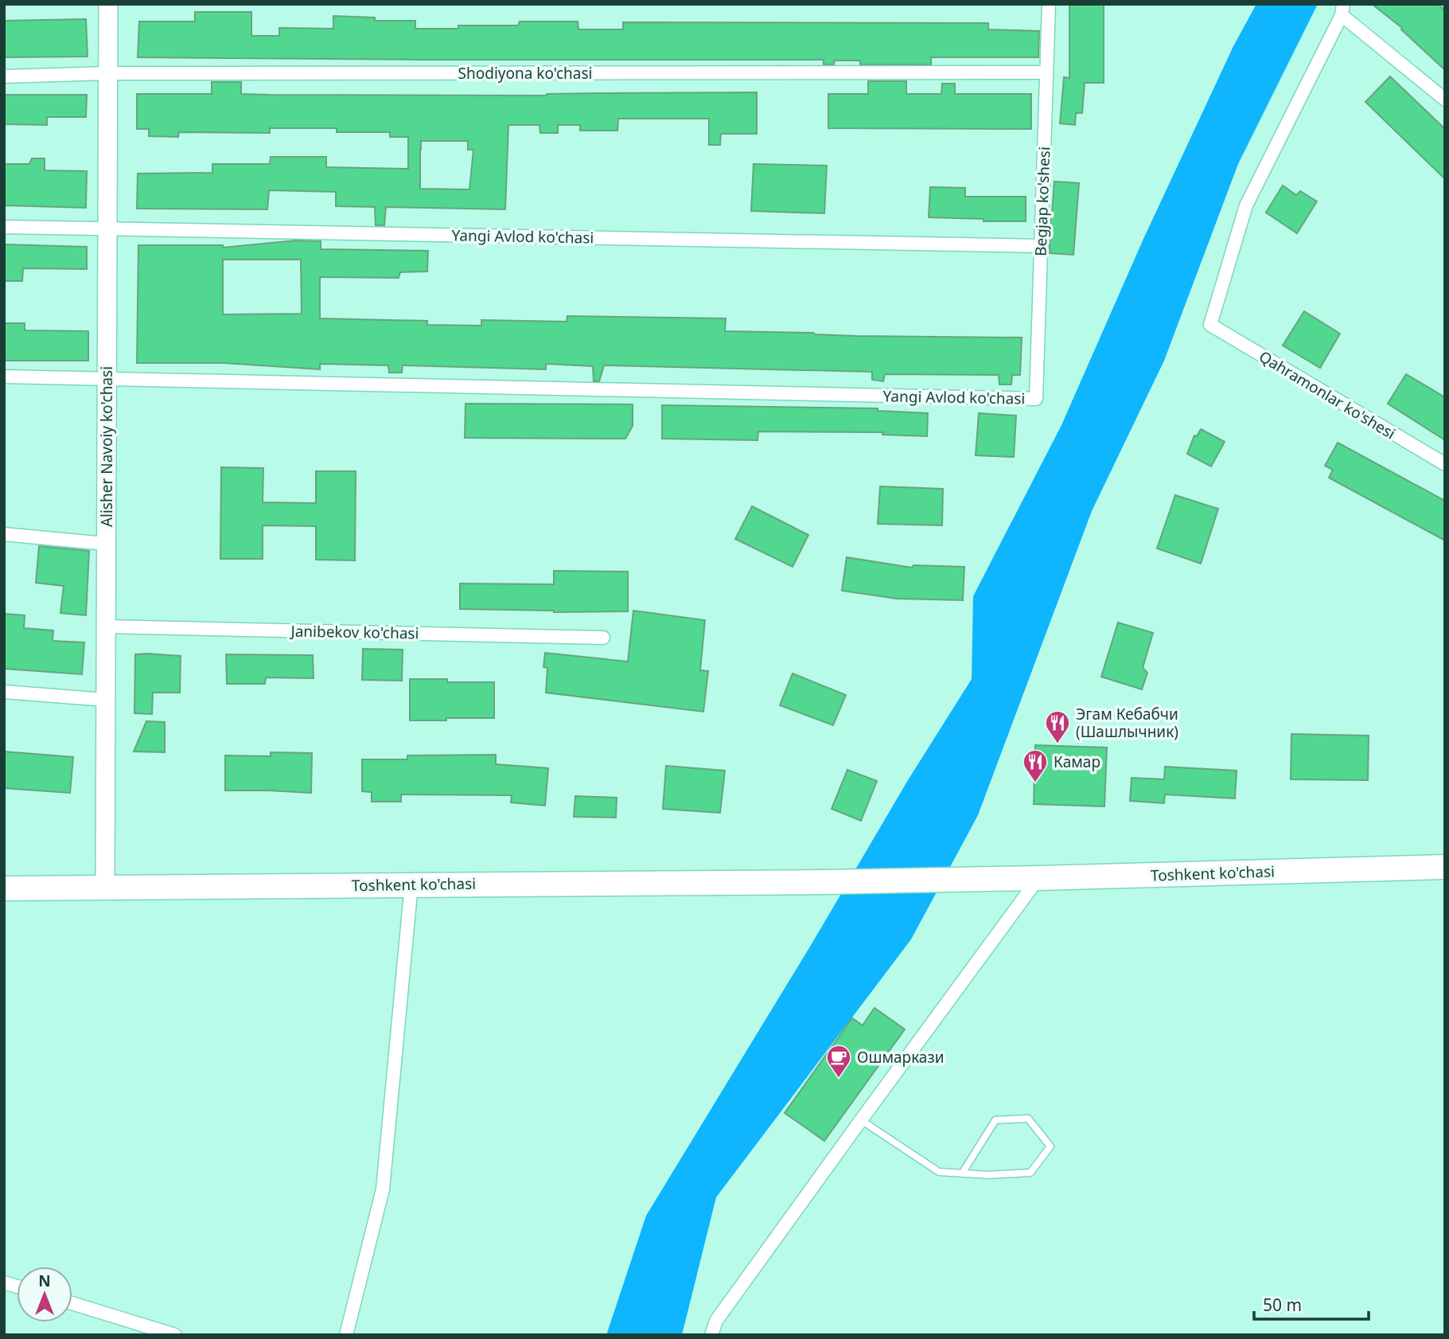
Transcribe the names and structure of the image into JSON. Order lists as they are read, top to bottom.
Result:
{
  "streets": {
    "highway": ["Toshkent ko'chasi"],
    "street": [
      "Shodiyona ko'chasi",
      "Begjap ko'shesi",
      "Yangi Avlod ko'chasi",
      "Qahramonlar ko'shesi",
      "Alisher Navoiy ko'chasi",
      "Janibekov ko'chasi"
    ]
  },
  "crossings": [
    ["Shodiyona ko'chasi", "Begjap ko'shesi"],
    ["Shodiyona ko'chasi", "Alisher Navoiy ko'chasi"],
    ["Begjap ko'shesi", "Yangi Avlod ko'chasi"],
    ["Yangi Avlod ko'chasi", "Alisher Navoiy ko'chasi"],
    ["Alisher Navoiy ko'chasi", "Janibekov ko'chasi"],
    ["Alisher Navoiy ko'chasi", "Toshkent ko'chasi"]
  ],
  "places": {
    "restaurant": ["Эгам Кебабчи (Шашлычник)", "Камар"],
    "cafe": ["Ошмаркази"]
  },
  "scale_bar": "50 m",
  "north": "top"
}
